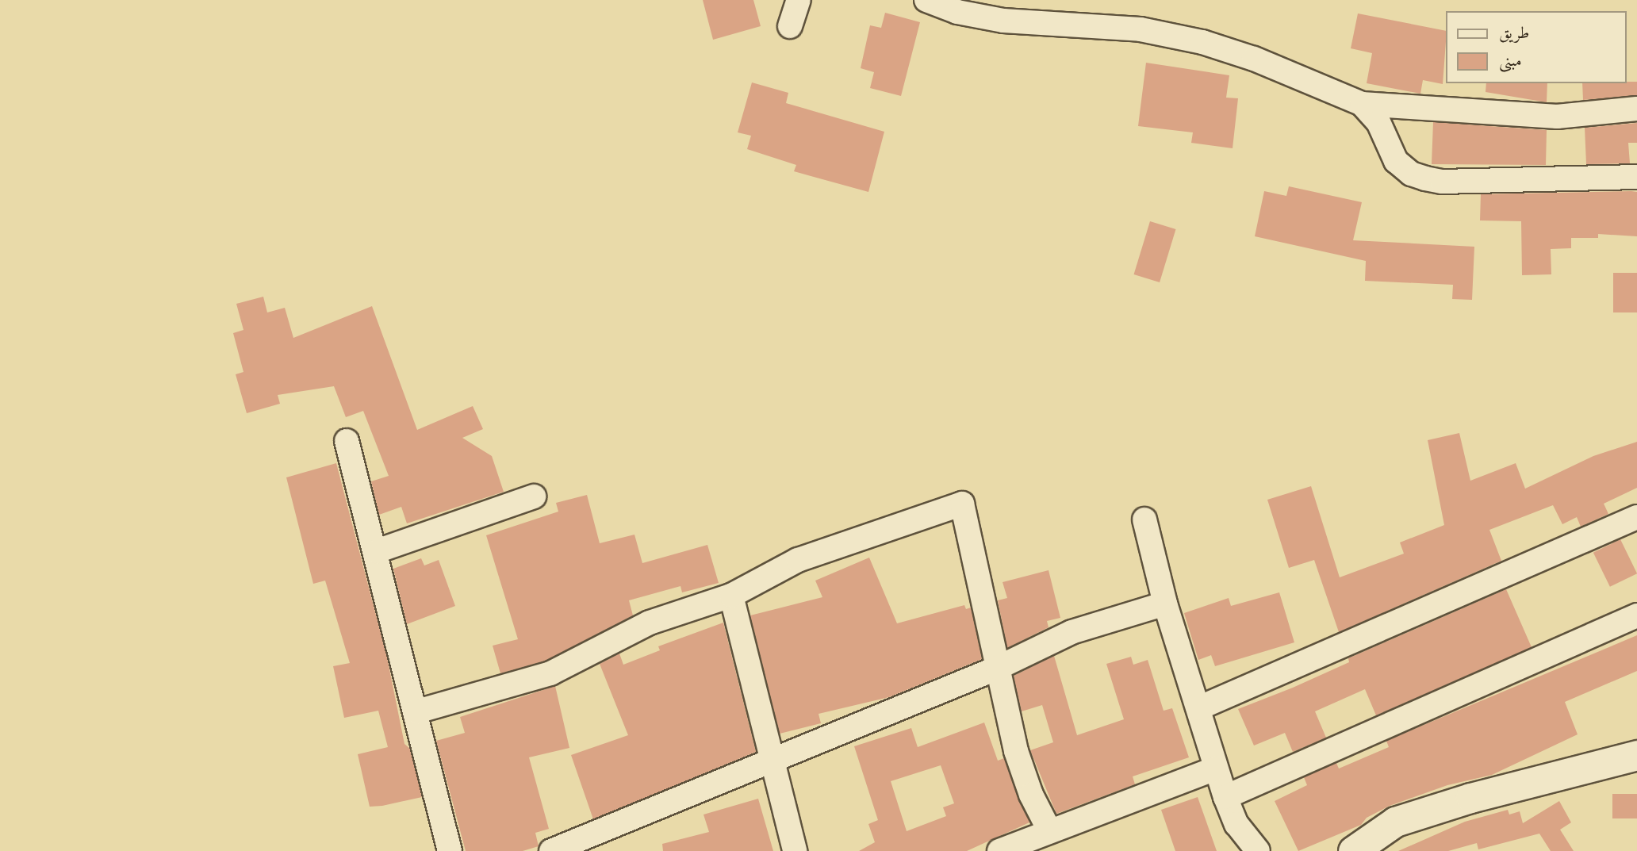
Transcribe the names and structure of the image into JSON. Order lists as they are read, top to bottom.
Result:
{
  "legend": ["طريق", "مبنى"]
}
